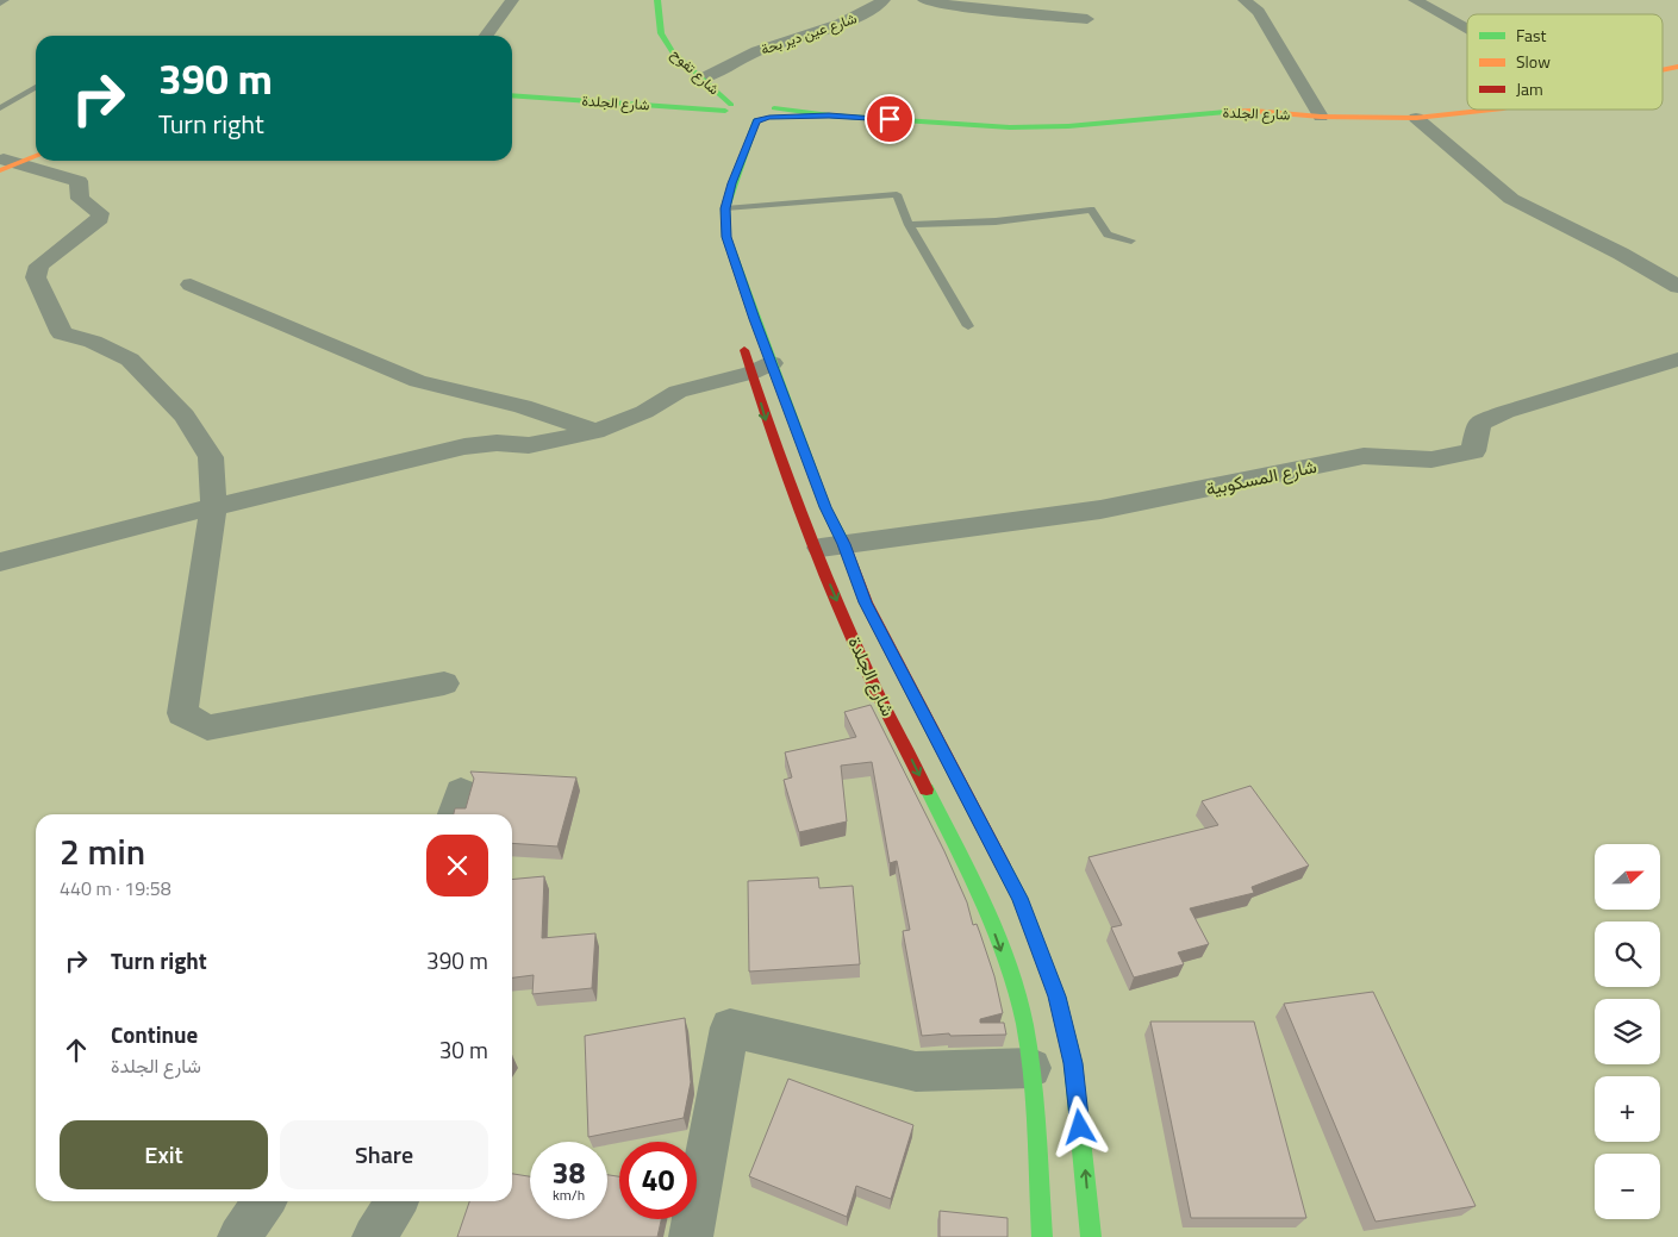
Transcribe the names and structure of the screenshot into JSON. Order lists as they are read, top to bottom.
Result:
{
  "streets": {
    "street": [
      "شارع عين دير بحة",
      "شارع تفوح",
      "شارع الجلدة",
      "شارع المسكوبية"
    ]
  },
  "crossings": [
    ["شارع عين دير بحة", "شارع تفوح"],
    ["شارع تفوح", "شارع الجلدة"],
    ["شارع الجلدة", "شارع المسكوبية"]
  ],
  "legend": ["Fast", "Slow", "Jam"],
  "north": "right",
  "page": {
    "turn": ["390 m", "Turn right"],
    "heading": ["2 min", "440 m · 19:58"],
    "map_buttons": ["+", "−"],
    "list": [
      {
        "name": "Turn right",
        "value": "390 m"
      },
      {
        "name": "Continue",
        "note": "شارع الجلدة",
        "value": "30 m"
      }
    ],
    "buttons": ["Exit", "Share"],
    "speed": "38 km/h",
    "limit": "40"
  }
}
